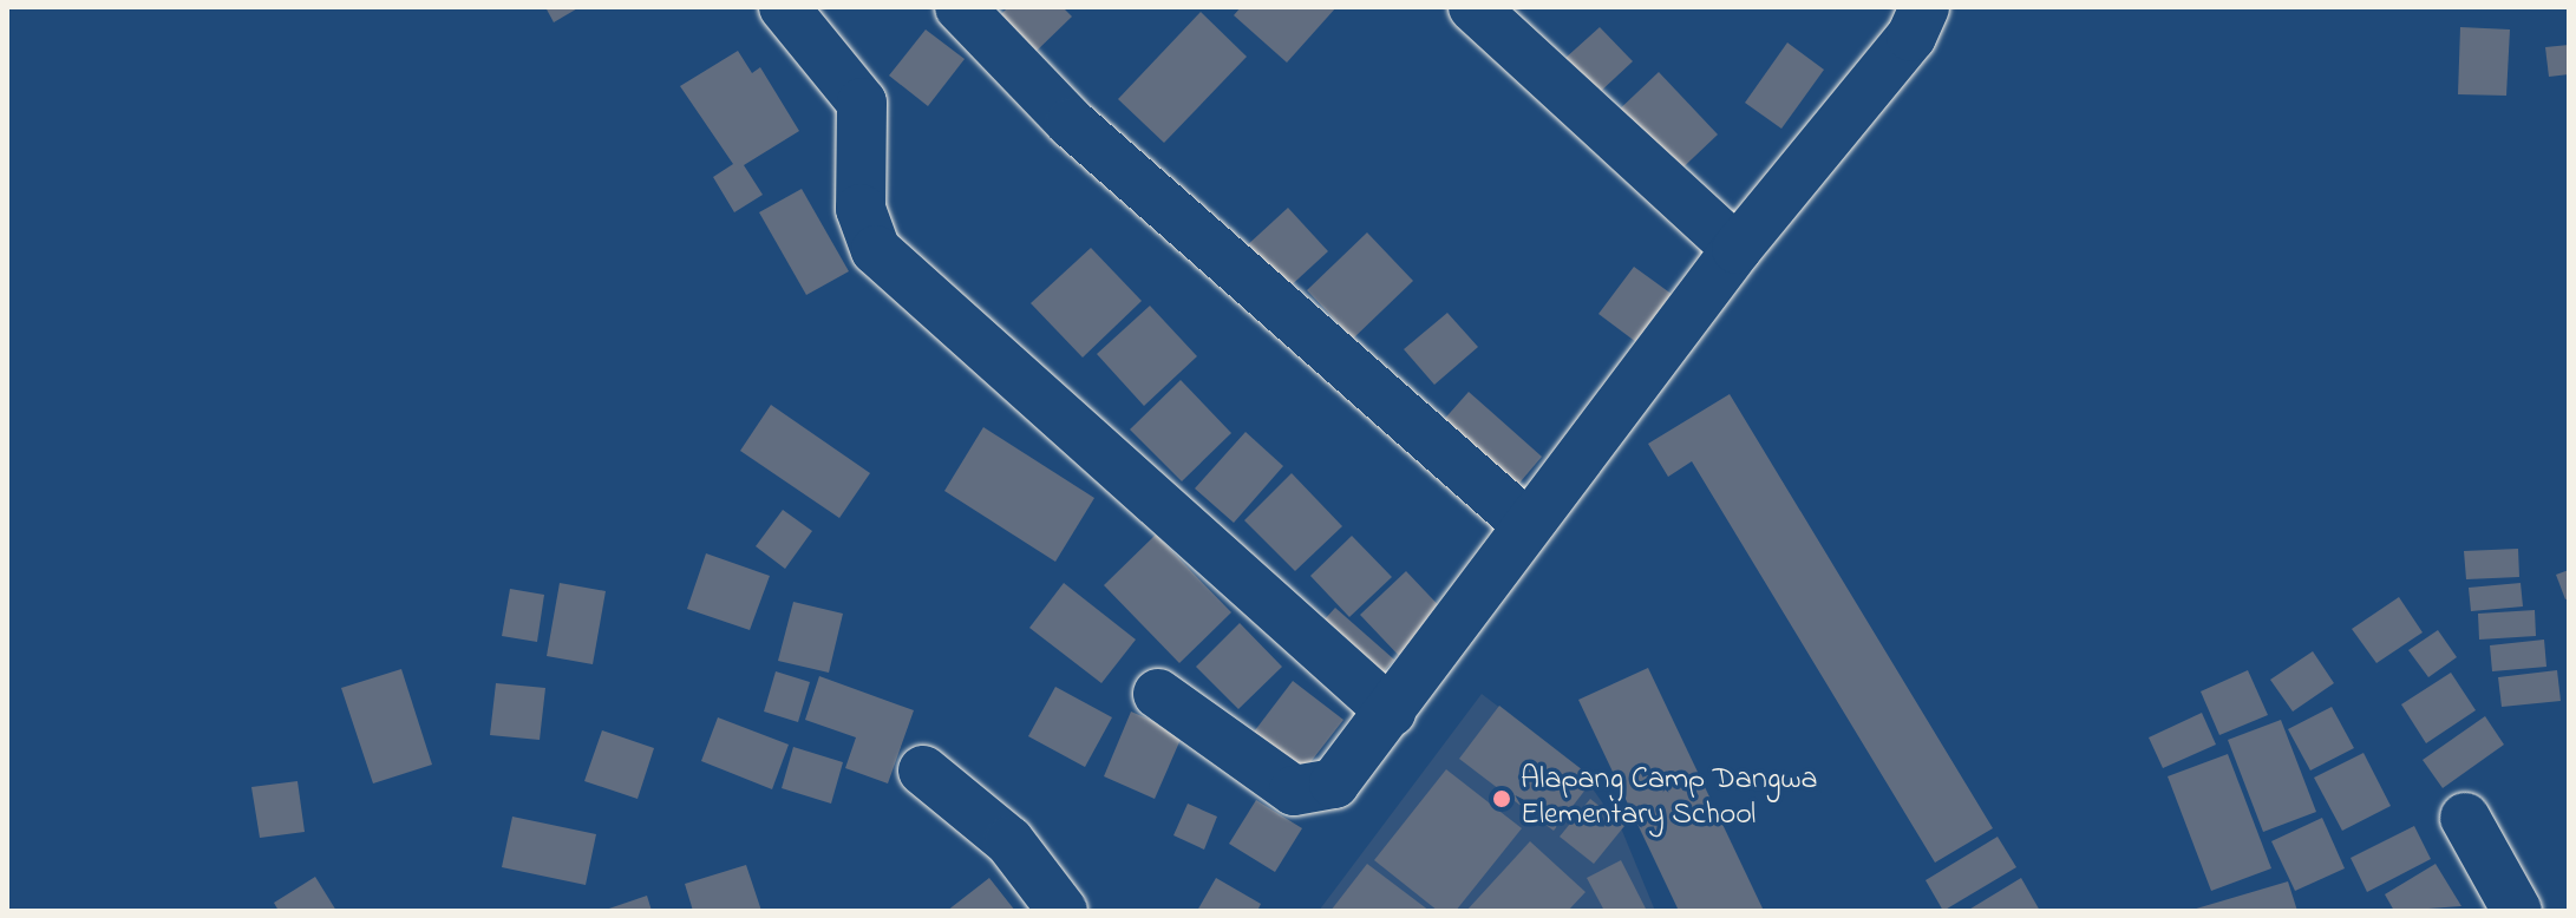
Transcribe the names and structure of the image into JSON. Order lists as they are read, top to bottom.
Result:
{
  "places": ["Alapang Camp Dangwa Elementary School"]
}
